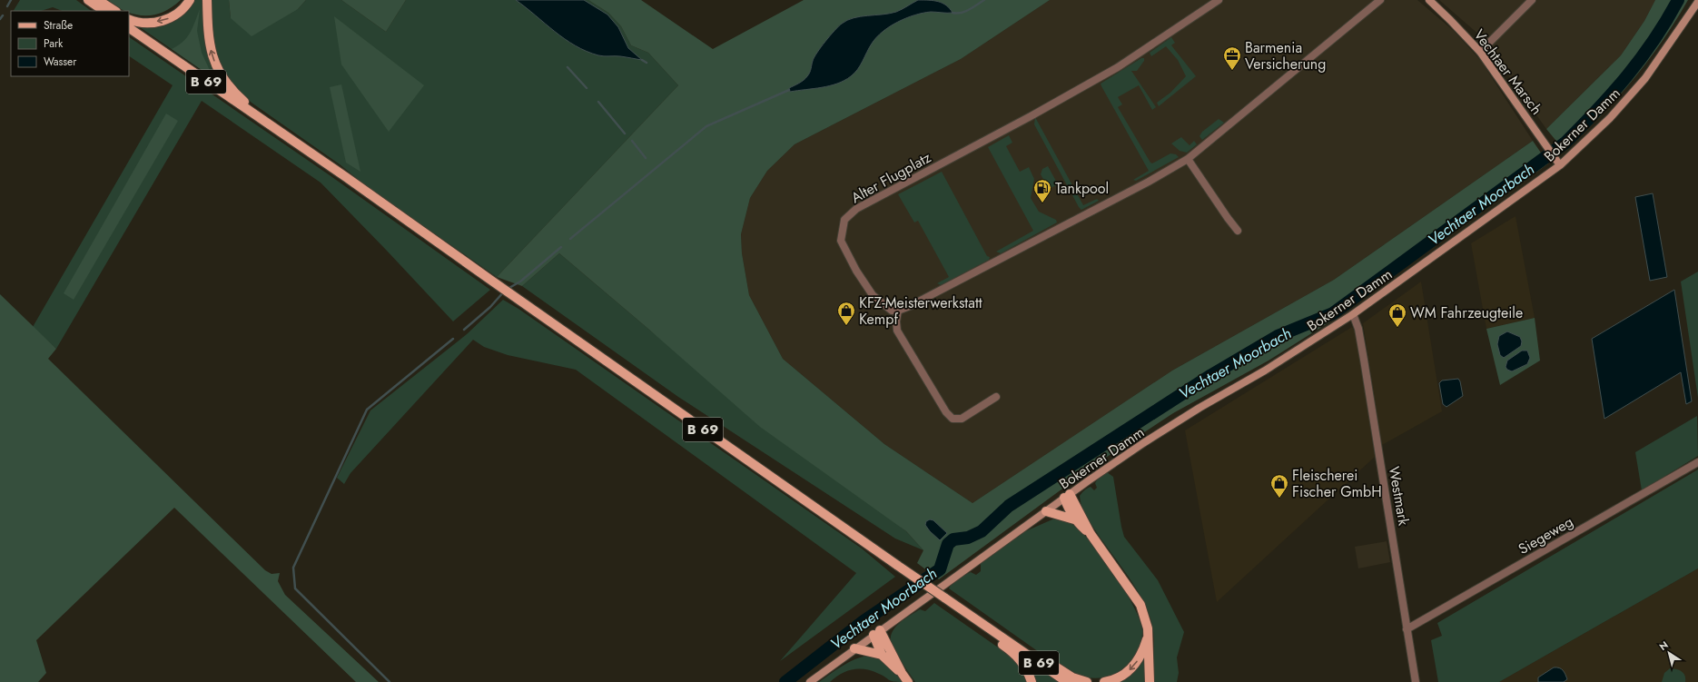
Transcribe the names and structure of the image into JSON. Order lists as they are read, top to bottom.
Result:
{
  "streets": {
    "main road": ["Vechtaer Marsch", "B 69", "Bokerner Damm"],
    "street": ["Alter Flugplatz", "Westmark", "Siegeweg"]
  },
  "crossings": [
    ["Vechtaer Marsch", "Bokerner Damm"],
    ["Bokerner Damm", "Westmark"],
    ["Westmark", "Siegeweg"]
  ],
  "water": ["Vechtaer Moorbach"],
  "places": {
    "office": ["Barmenia Versicherung"],
    "fuel station": ["Tankpool"],
    "shop": ["KFZ-Meisterwerkstatt Kempf", "WM Fahrzeugteile", "Fleischerei Fischer GmbH"]
  },
  "legend": ["Straße", "Park", "Wasser"],
  "north": "top left"
}
